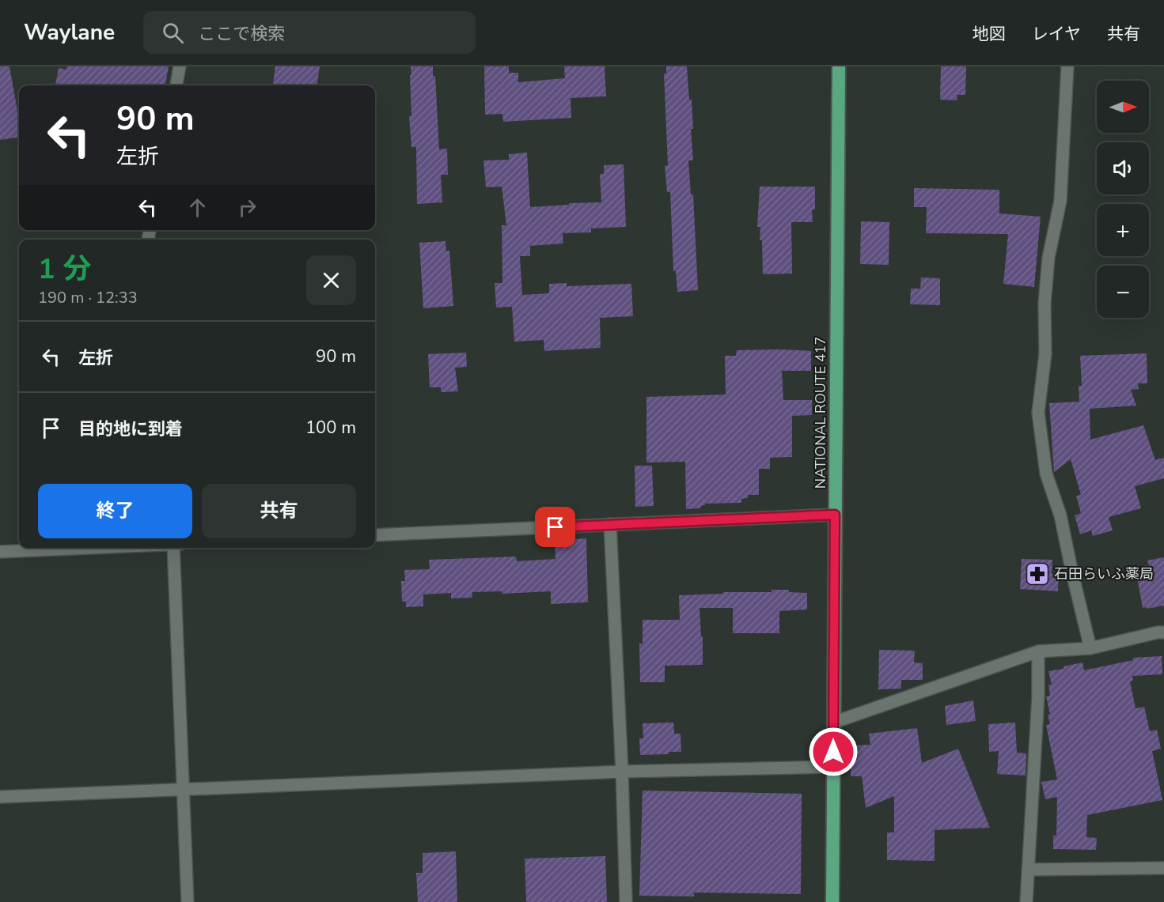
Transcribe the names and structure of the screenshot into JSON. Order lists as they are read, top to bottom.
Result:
{
  "streets": {
    "highway": ["NATIONAL ROUTE 417"]
  },
  "places": {
    "pharmacy": ["石田らいふ薬局"]
  },
  "north": "right",
  "page": {
    "header": "Waylane",
    "search": "ここで検索",
    "nav": ["地図", "レイヤ", "共有"],
    "map_buttons": ["+", "−"],
    "turn": ["90 m", "左折"],
    "heading": ["1 分", "190 m · 12:33"],
    "list": [
      {
        "name": "左折",
        "value": "90 m"
      },
      {
        "name": "目的地に到着",
        "value": "100 m"
      }
    ],
    "buttons": ["終了", "共有"]
  }
}
